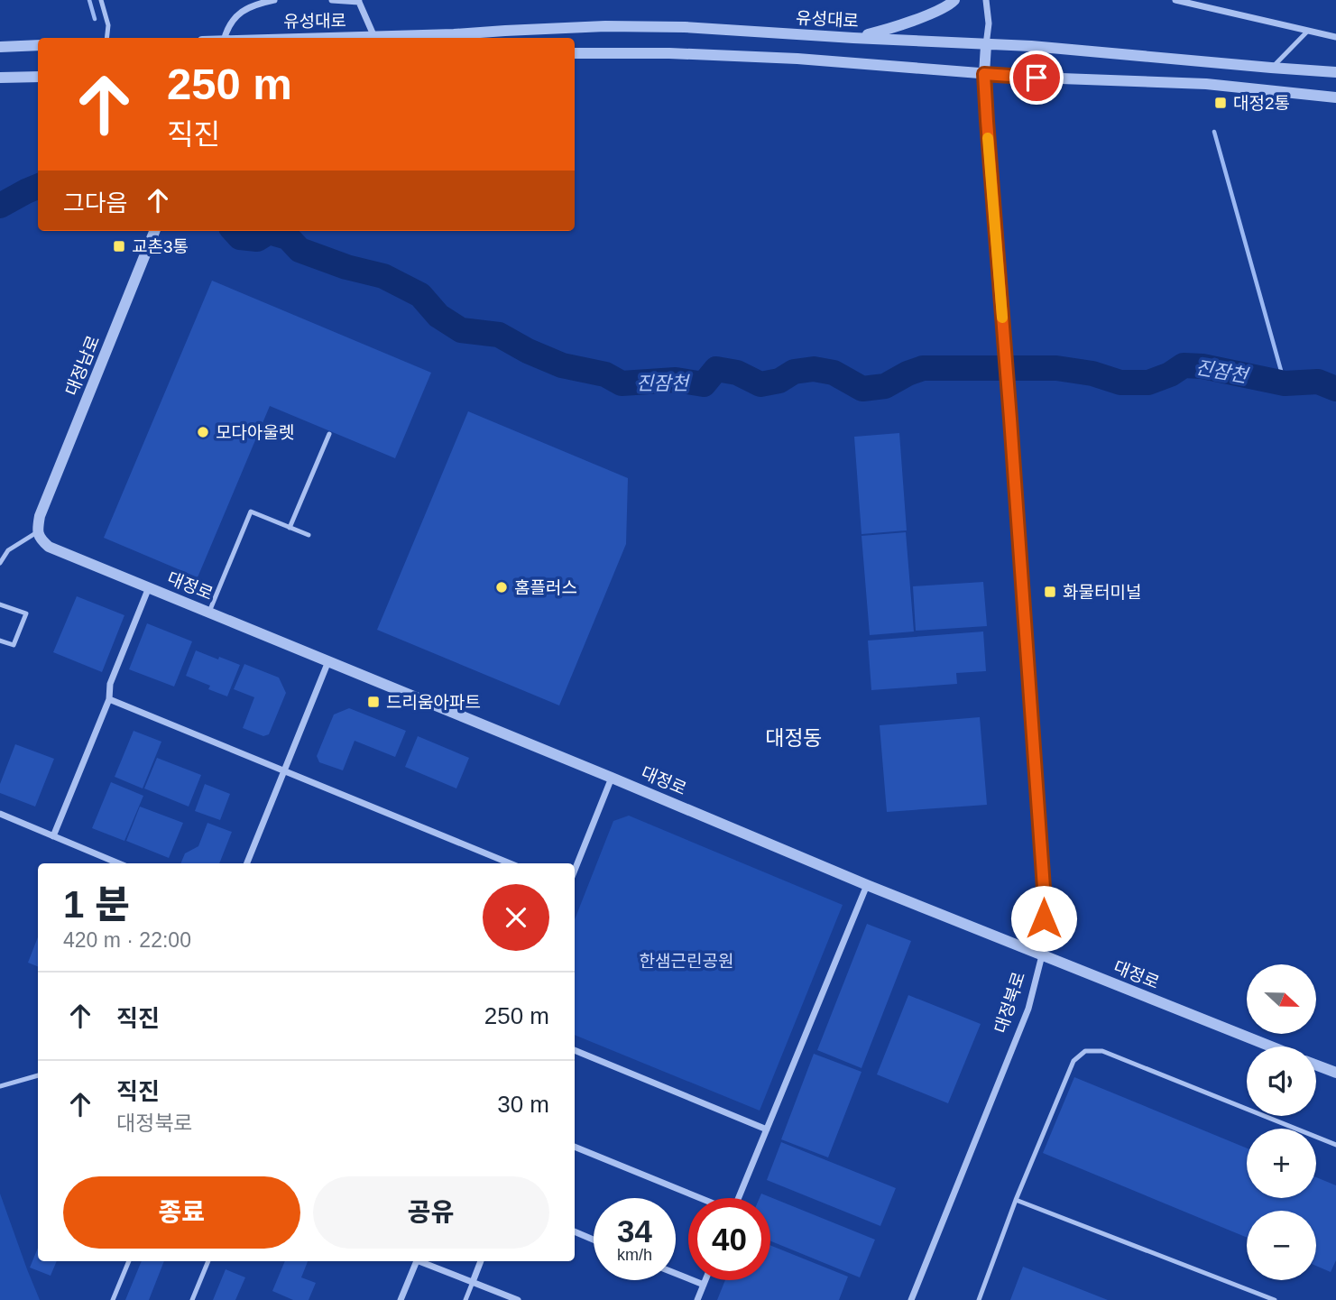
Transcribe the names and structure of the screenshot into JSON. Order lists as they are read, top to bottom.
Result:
{
  "streets": {
    "street": [
      "유성대로",
      "대정남로",
      "대정로",
      "대정북로"
    ]
  },
  "crossings": [
    ["대정남로", "대정로"],
    ["대정로", "대정북로"]
  ],
  "districts": ["대정동"],
  "water": ["진잠천"],
  "parks": ["한샘근린공원"],
  "places": {
    "transit": [
      "대정2통",
      "교촌3통",
      "화물터미널",
      "드리움아파트"
    ],
    "other": ["모다아울렛", "홈플러스"]
  },
  "north": "right",
  "page": {
    "turn": ["250 m", "직진"],
    "then": "그다음",
    "heading": ["1 분", "420 m · 22:00"],
    "map_buttons": ["+", "−"],
    "list": [
      {
        "name": "직진",
        "value": "250 m"
      },
      {
        "name": "직진",
        "note": "대정북로",
        "value": "30 m"
      }
    ],
    "buttons": ["종료", "공유"],
    "speed": "34 km/h",
    "limit": "40"
  }
}
